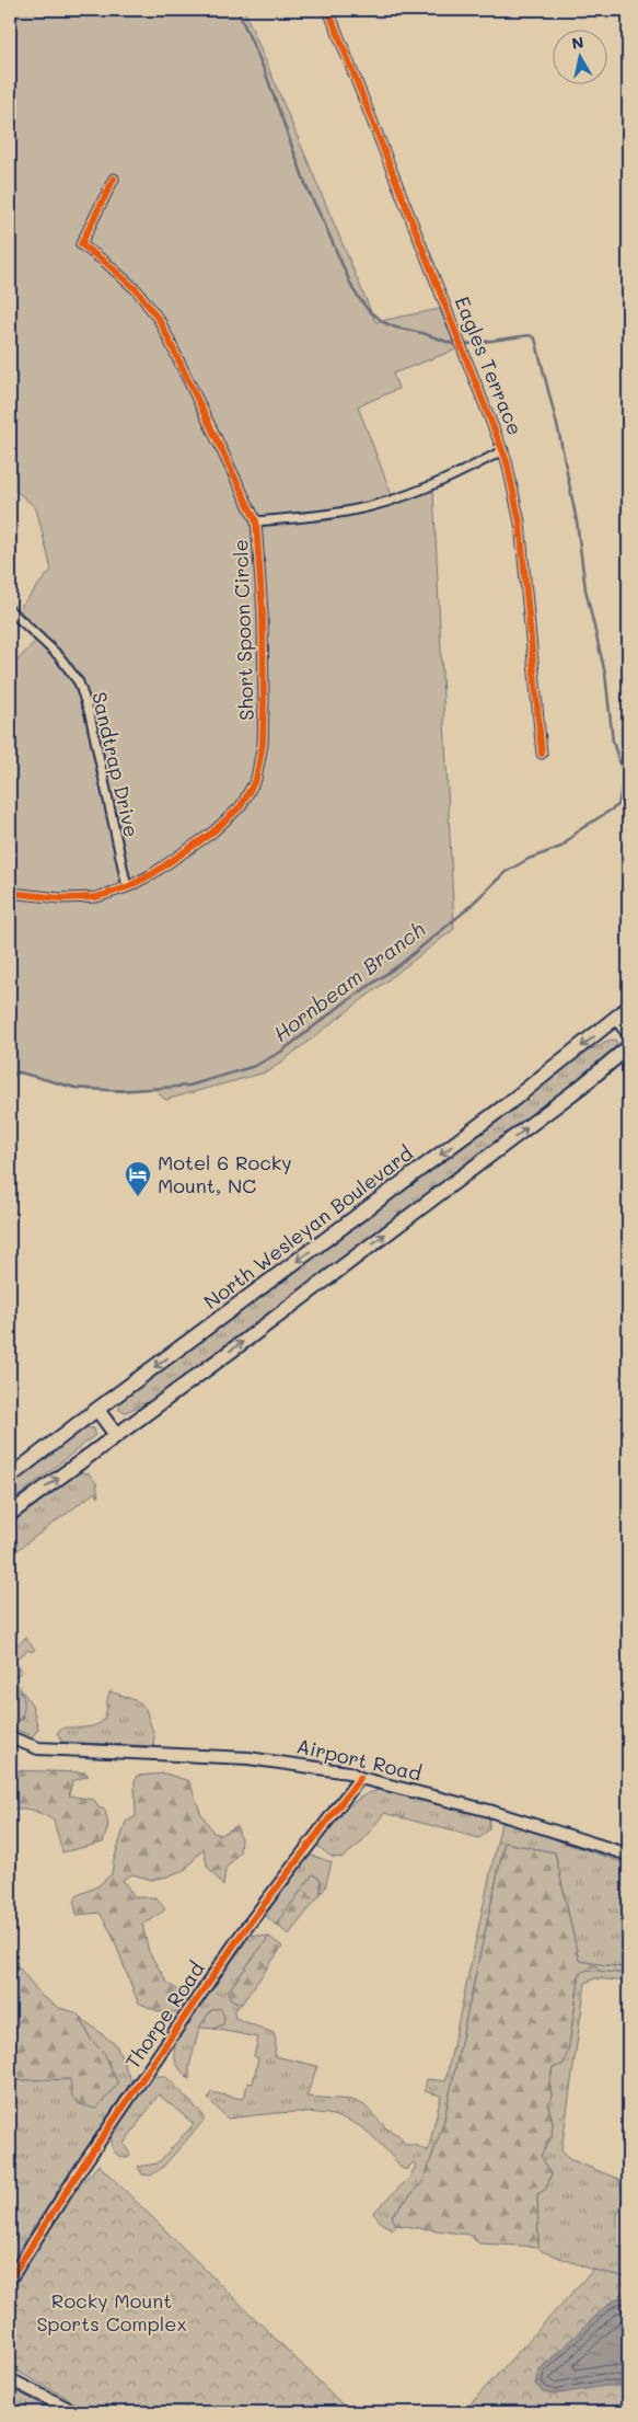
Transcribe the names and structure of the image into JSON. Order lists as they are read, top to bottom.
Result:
{
  "streets": {
    "highway": ["North Wesleyan Boulevard"],
    "street": [
      "Eagles Terrace",
      "Short Spoon Circle",
      "Sandtrap Drive",
      "Airport Road",
      "Thorpe Road"
    ]
  },
  "crossings": [
    ["Short Spoon Circle", "Sandtrap Drive"],
    ["Airport Road", "Thorpe Road"]
  ],
  "water": ["Hornbeam Branch"],
  "parks": ["Rocky Mount Sports Complex"],
  "places": {
    "hotel": ["Motel 6 Rocky Mount, NC"]
  },
  "north": "top"
}
